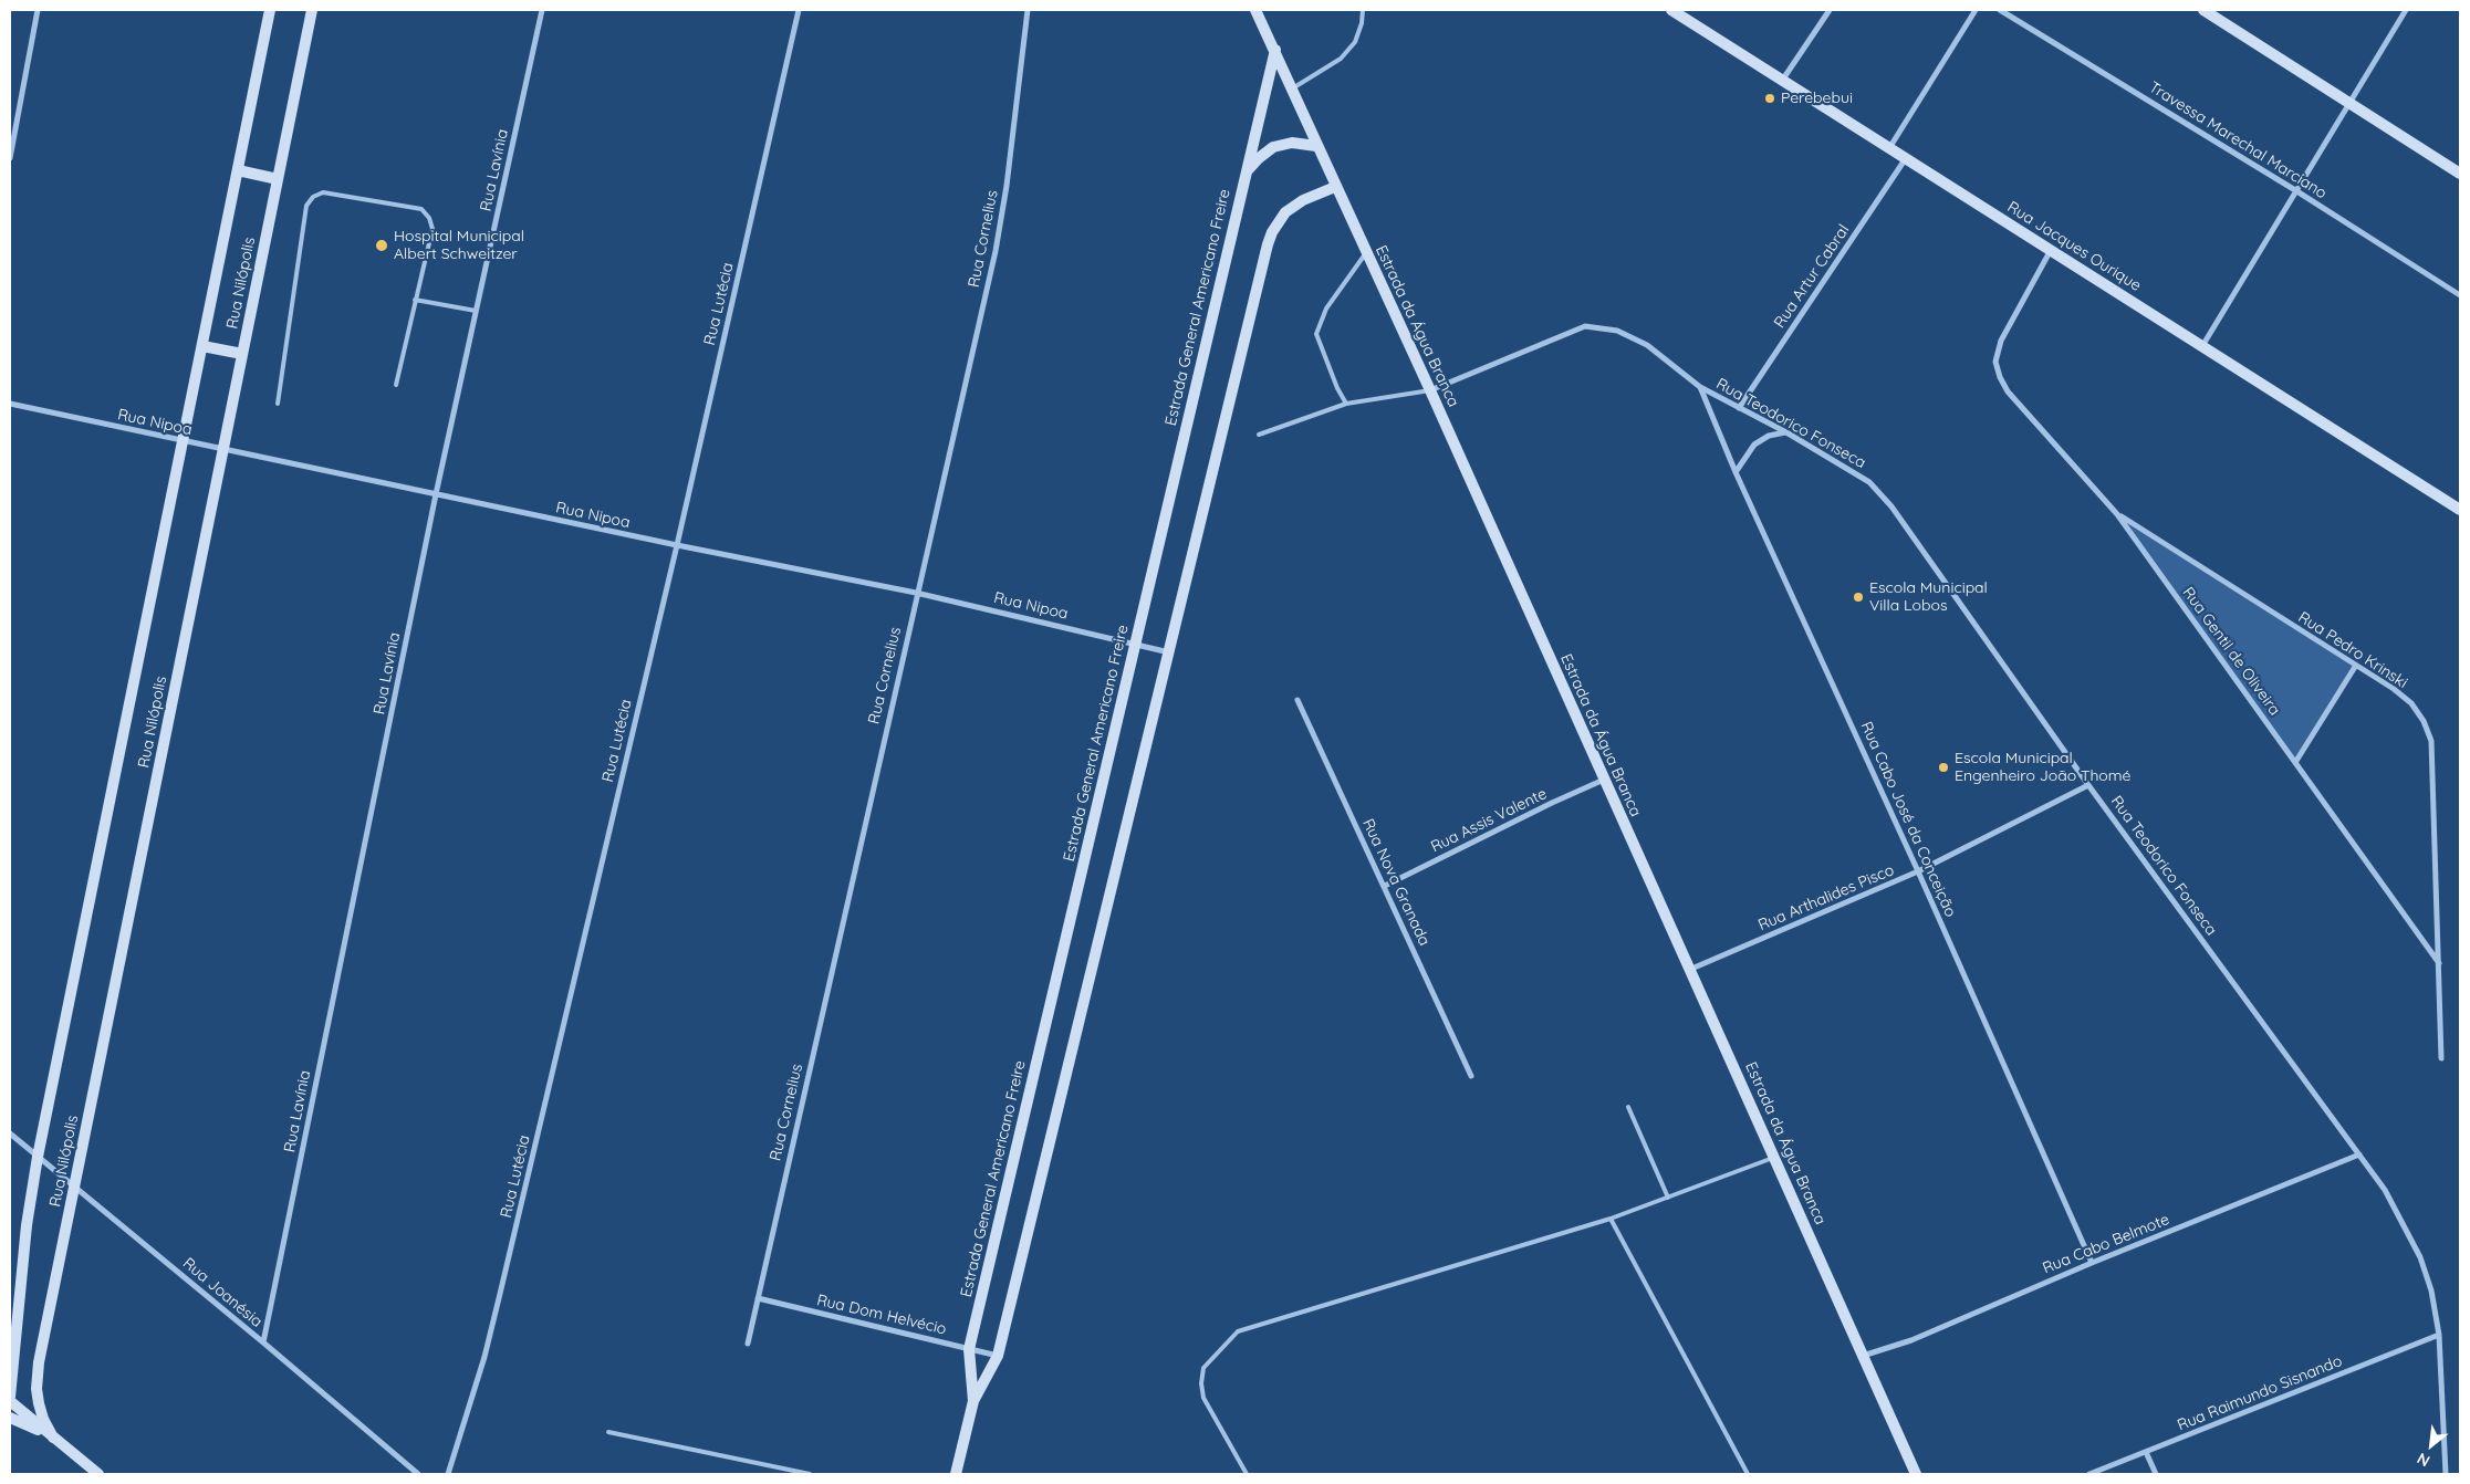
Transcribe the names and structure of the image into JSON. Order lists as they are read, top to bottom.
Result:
{
  "streets": {
    "main road": [
      "Rua Jacques Ourique",
      "Rua Nilópolis",
      "Estrada General Americano Freire",
      "Estrada da Água Branca"
    ],
    "street": [
      "Travessa Marechal Marciano",
      "Rua Lavínia",
      "Rua Cornelius",
      "Rua Artur Cabral",
      "Rua Lutécia",
      "Rua Nipoa",
      "Rua Teodorico Fonseca",
      "Rua Pedro Krinski",
      "Rua Gentil de Oliveira",
      "Rua Cabo José da Conceição",
      "Rua Assis Valente",
      "Rua Nova Granada",
      "Rua Arthalides Pisco",
      "Rua Cabo Belmote",
      "Rua Joanésia",
      "Rua Dom Helvécio",
      "Rua Raimundo Sisnando"
    ]
  },
  "crossings": [
    ["Rua Lavínia", "Rua Nipoa"],
    ["Rua Lavínia", "Rua Joanésia"],
    ["Rua Cornelius", "Rua Nipoa"],
    ["Rua Cornelius", "Rua Dom Helvécio"],
    ["Rua Jacques Ourique", "Rua Artur Cabral"],
    ["Rua Jacques Ourique", "Rua Gentil de Oliveira"],
    ["Rua Artur Cabral", "Rua Teodorico Fonseca"],
    ["Rua Nilópolis", "Rua Nipoa"],
    ["Rua Nilópolis", "Rua Joanésia"],
    ["Rua Lutécia", "Rua Nipoa"],
    ["Estrada General Americano Freire", "Estrada da Água Branca"],
    ["Estrada General Americano Freire", "Rua Nipoa"],
    ["Estrada General Americano Freire", "Rua Dom Helvécio"],
    ["Estrada da Água Branca", "Rua Teodorico Fonseca"],
    ["Estrada da Água Branca", "Rua Assis Valente"],
    ["Estrada da Água Branca", "Rua Arthalides Pisco"],
    ["Estrada da Água Branca", "Rua Cabo Belmote"],
    ["Rua Teodorico Fonseca", "Rua Cabo José da Conceição"],
    ["Rua Teodorico Fonseca", "Rua Arthalides Pisco"],
    ["Rua Teodorico Fonseca", "Rua Cabo Belmote"],
    ["Rua Teodorico Fonseca", "Rua Raimundo Sisnando"],
    ["Rua Pedro Krinski", "Rua Gentil de Oliveira"],
    ["Rua Cabo José da Conceição", "Rua Arthalides Pisco"],
    ["Rua Cabo José da Conceição", "Rua Cabo Belmote"],
    ["Rua Assis Valente", "Rua Nova Granada"]
  ],
  "places": [
    "Perebebui",
    "Hospital Municipal Albert Schweitzer",
    "Escola Municipal Villa Lobos",
    "Escola Municipal Engenheiro João Thomé"
  ],
  "north": "bottom left"
}
